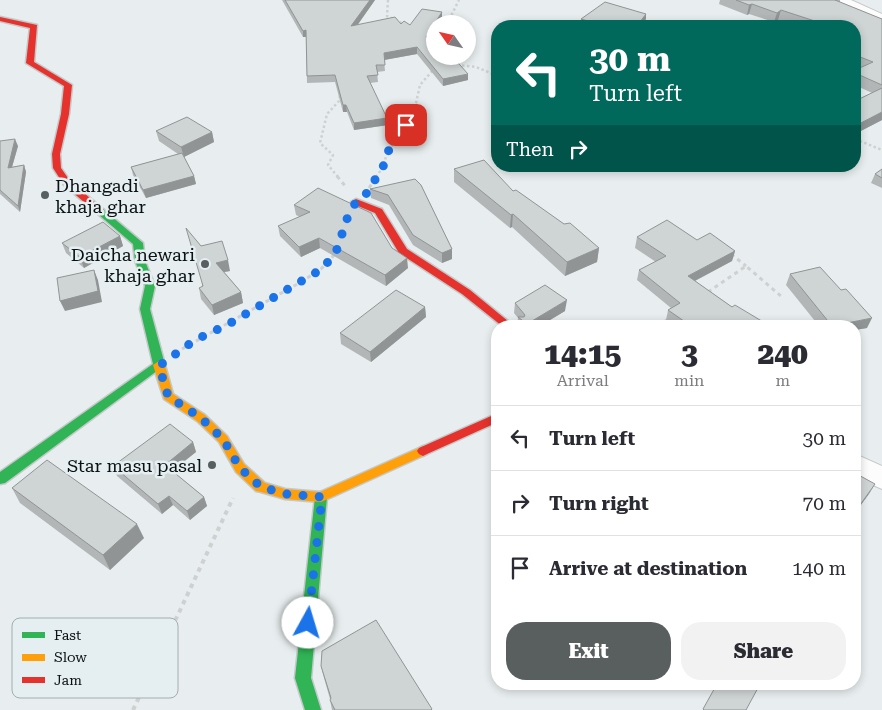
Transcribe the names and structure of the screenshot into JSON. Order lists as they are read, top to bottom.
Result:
{
  "places": ["Dhangadi khaja ghar", "Daicha newari khaja ghar", "Star masu pasal"],
  "legend": ["Fast", "Slow", "Jam"],
  "north": "top left",
  "page": {
    "turn": ["30 m", "Turn left"],
    "then": "Then",
    "eta": [
      "14:15",
      "Arrival",
      "3",
      "min",
      "240",
      "m"
    ],
    "list": [
      {
        "name": "Turn left",
        "value": "30 m"
      },
      {
        "name": "Turn right",
        "value": "70 m"
      },
      {
        "name": "Arrive at destination",
        "value": "140 m"
      }
    ],
    "buttons": ["Exit", "Share"]
  }
}
